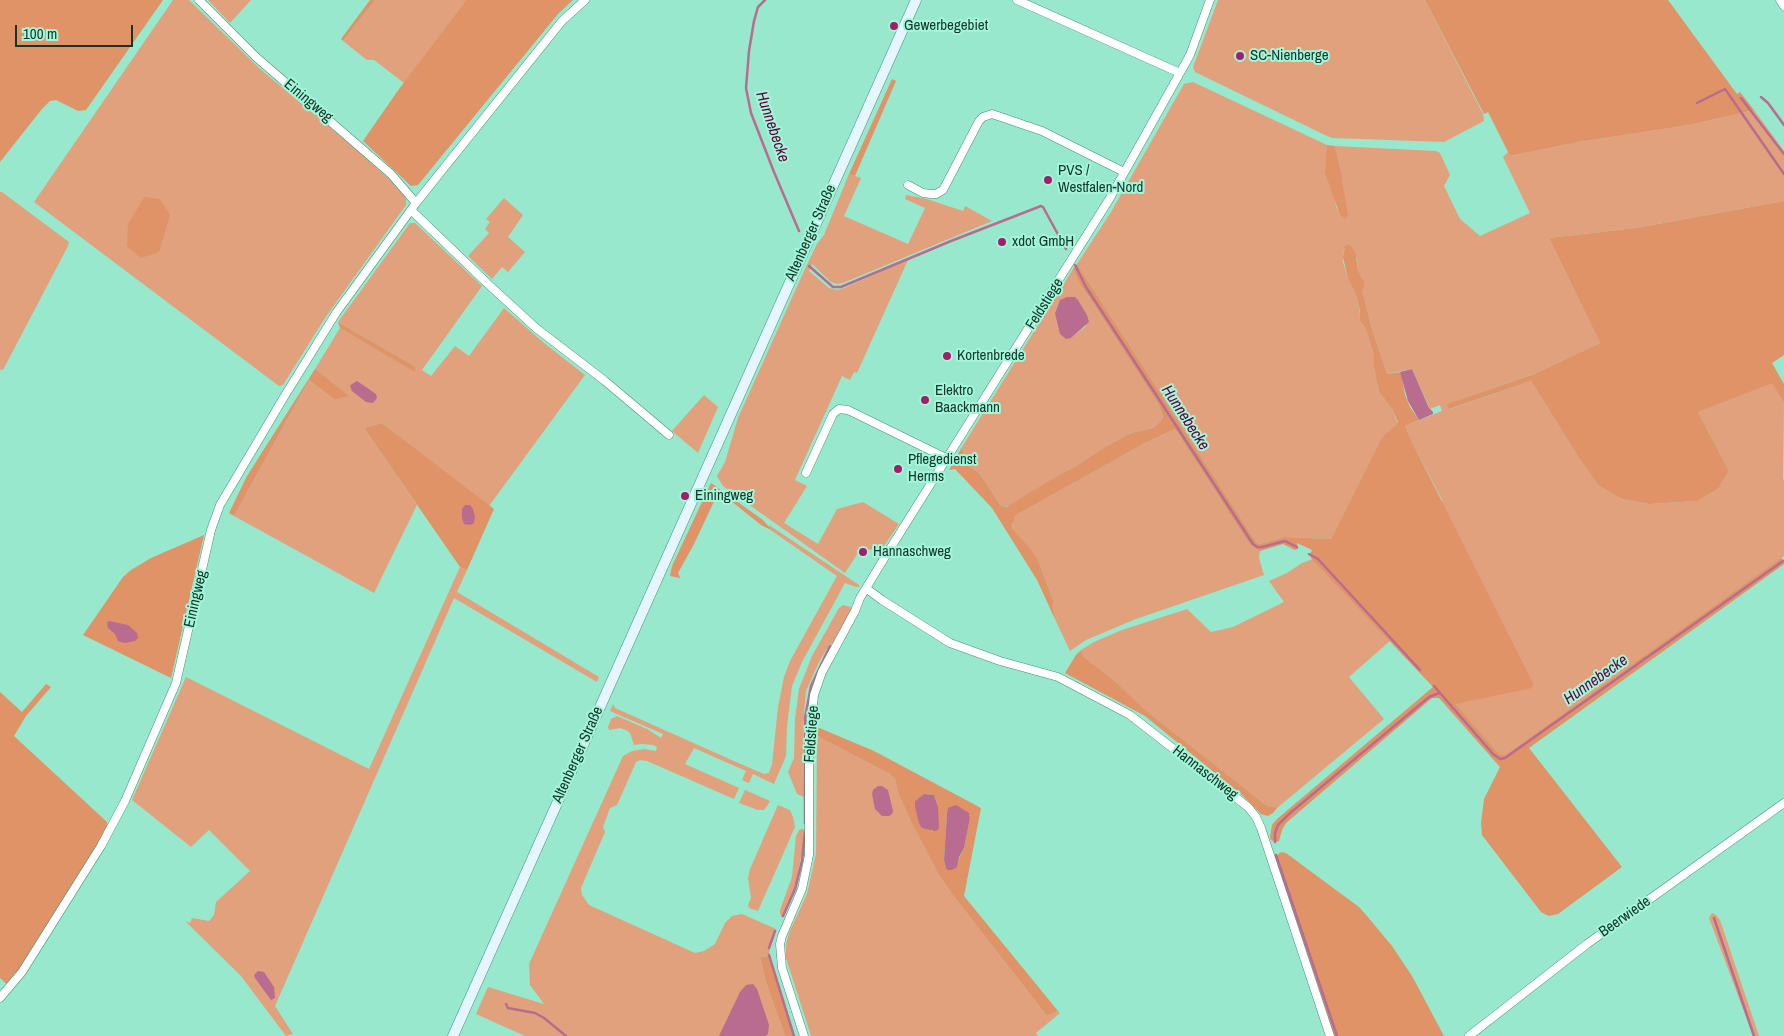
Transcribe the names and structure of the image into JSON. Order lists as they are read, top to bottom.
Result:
{
  "streets": {
    "main road": ["Altenberger Straße"],
    "street": [
      "Einingweg",
      "Feldstiege",
      "Hannaschweg",
      "Beerwiede"
    ]
  },
  "crossings": [
    ["Feldstiege", "Hannaschweg"]
  ],
  "water": ["Hunnebecke"],
  "places": [
    "Gewerbegebiet",
    "SC-Nienberge",
    "PVS / Westfalen-Nord",
    "xdot GmbH",
    "Kortenbrede",
    "Elektro Baackmann",
    "Pflegedienst Herms",
    "Einingweg",
    "Hannaschweg"
  ],
  "scale_bar": "100 m"
}
